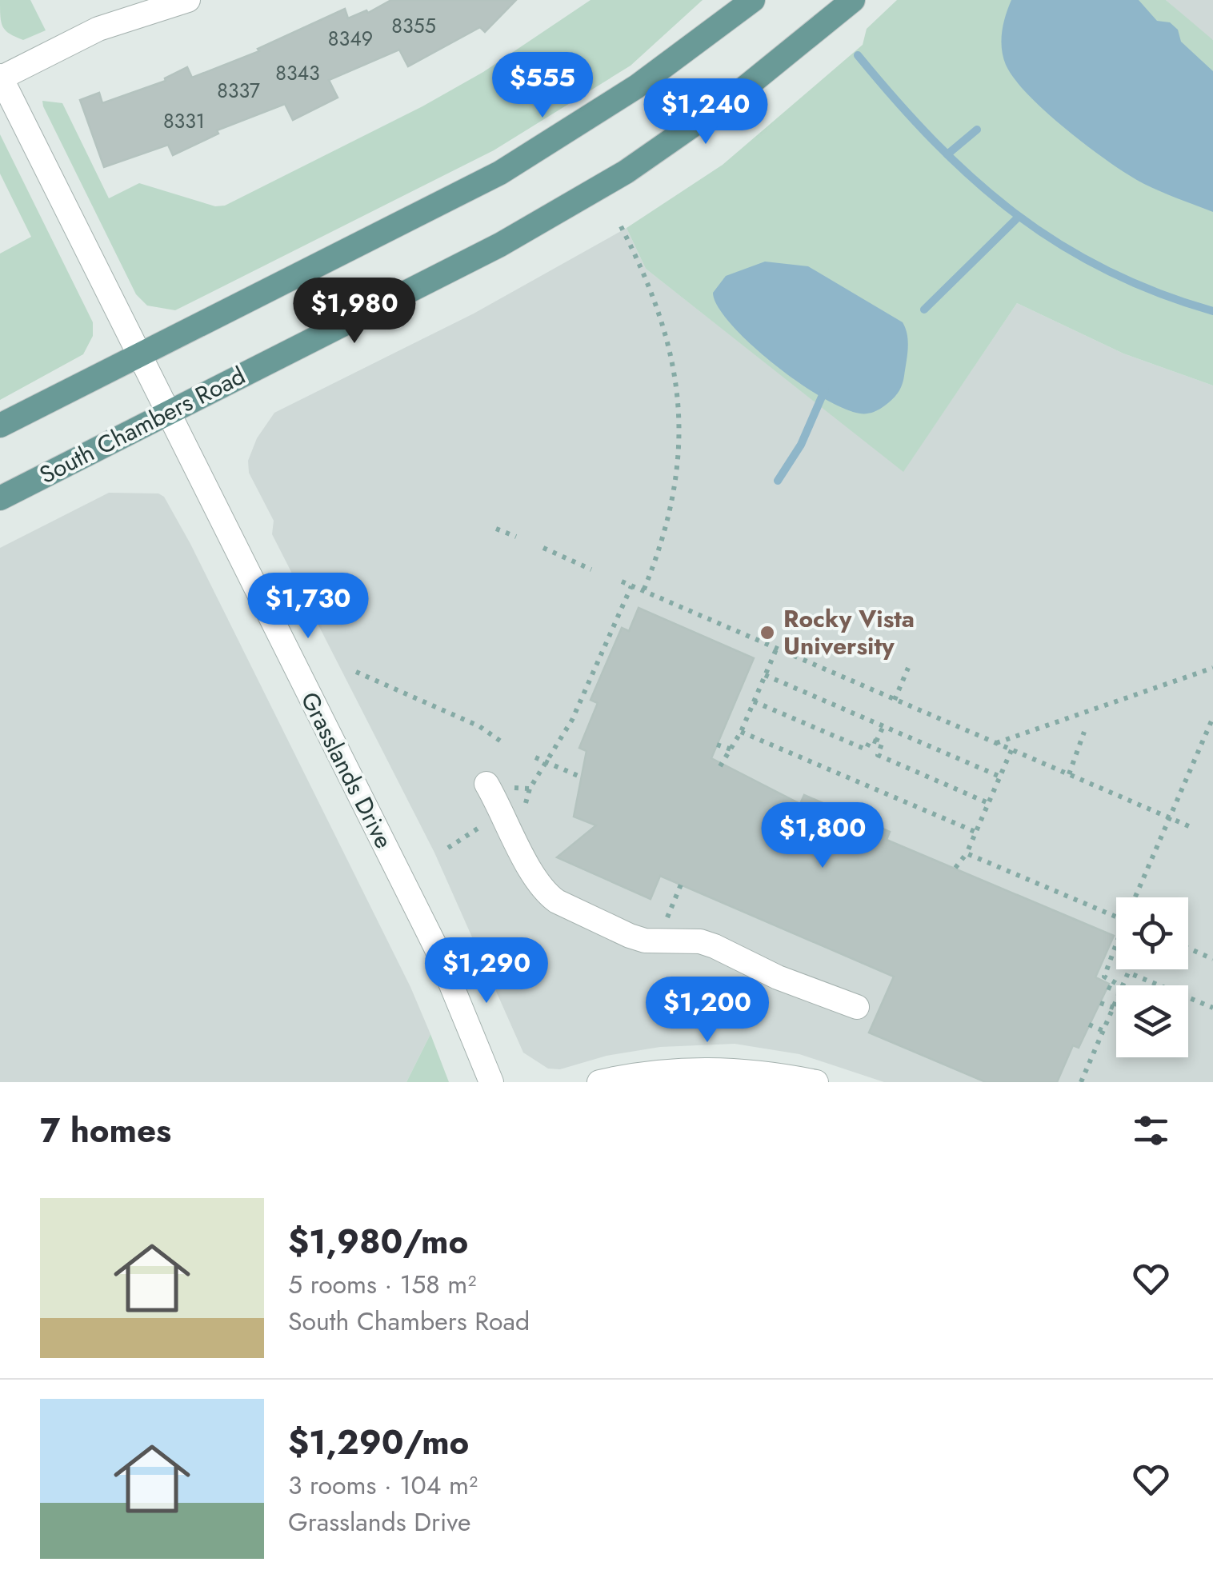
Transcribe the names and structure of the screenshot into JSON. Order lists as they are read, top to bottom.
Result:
{
  "streets": {
    "main road": ["South Chambers Road"],
    "street": ["Grasslands Drive"]
  },
  "crossings": [
    ["South Chambers Road", "Grasslands Drive"]
  ],
  "places": ["Rocky Vista University"],
  "house_numbers": [
    "8355",
    "8349",
    "8343",
    "8337",
    "8331"
  ],
  "page": {
    "price": [
      "$555",
      "$1,240",
      "$1,980",
      "$1,730",
      "$1,800",
      "$1,290",
      "$1,200"
    ],
    "heading": "7 homes",
    "list": [
      {
        "name": "$1,980/mo",
        "note": "5 rooms · 158 m² · South Chambers Road"
      },
      {
        "name": "$1,290/mo",
        "note": "3 rooms · 104 m² · Grasslands Drive"
      }
    ]
  }
}
